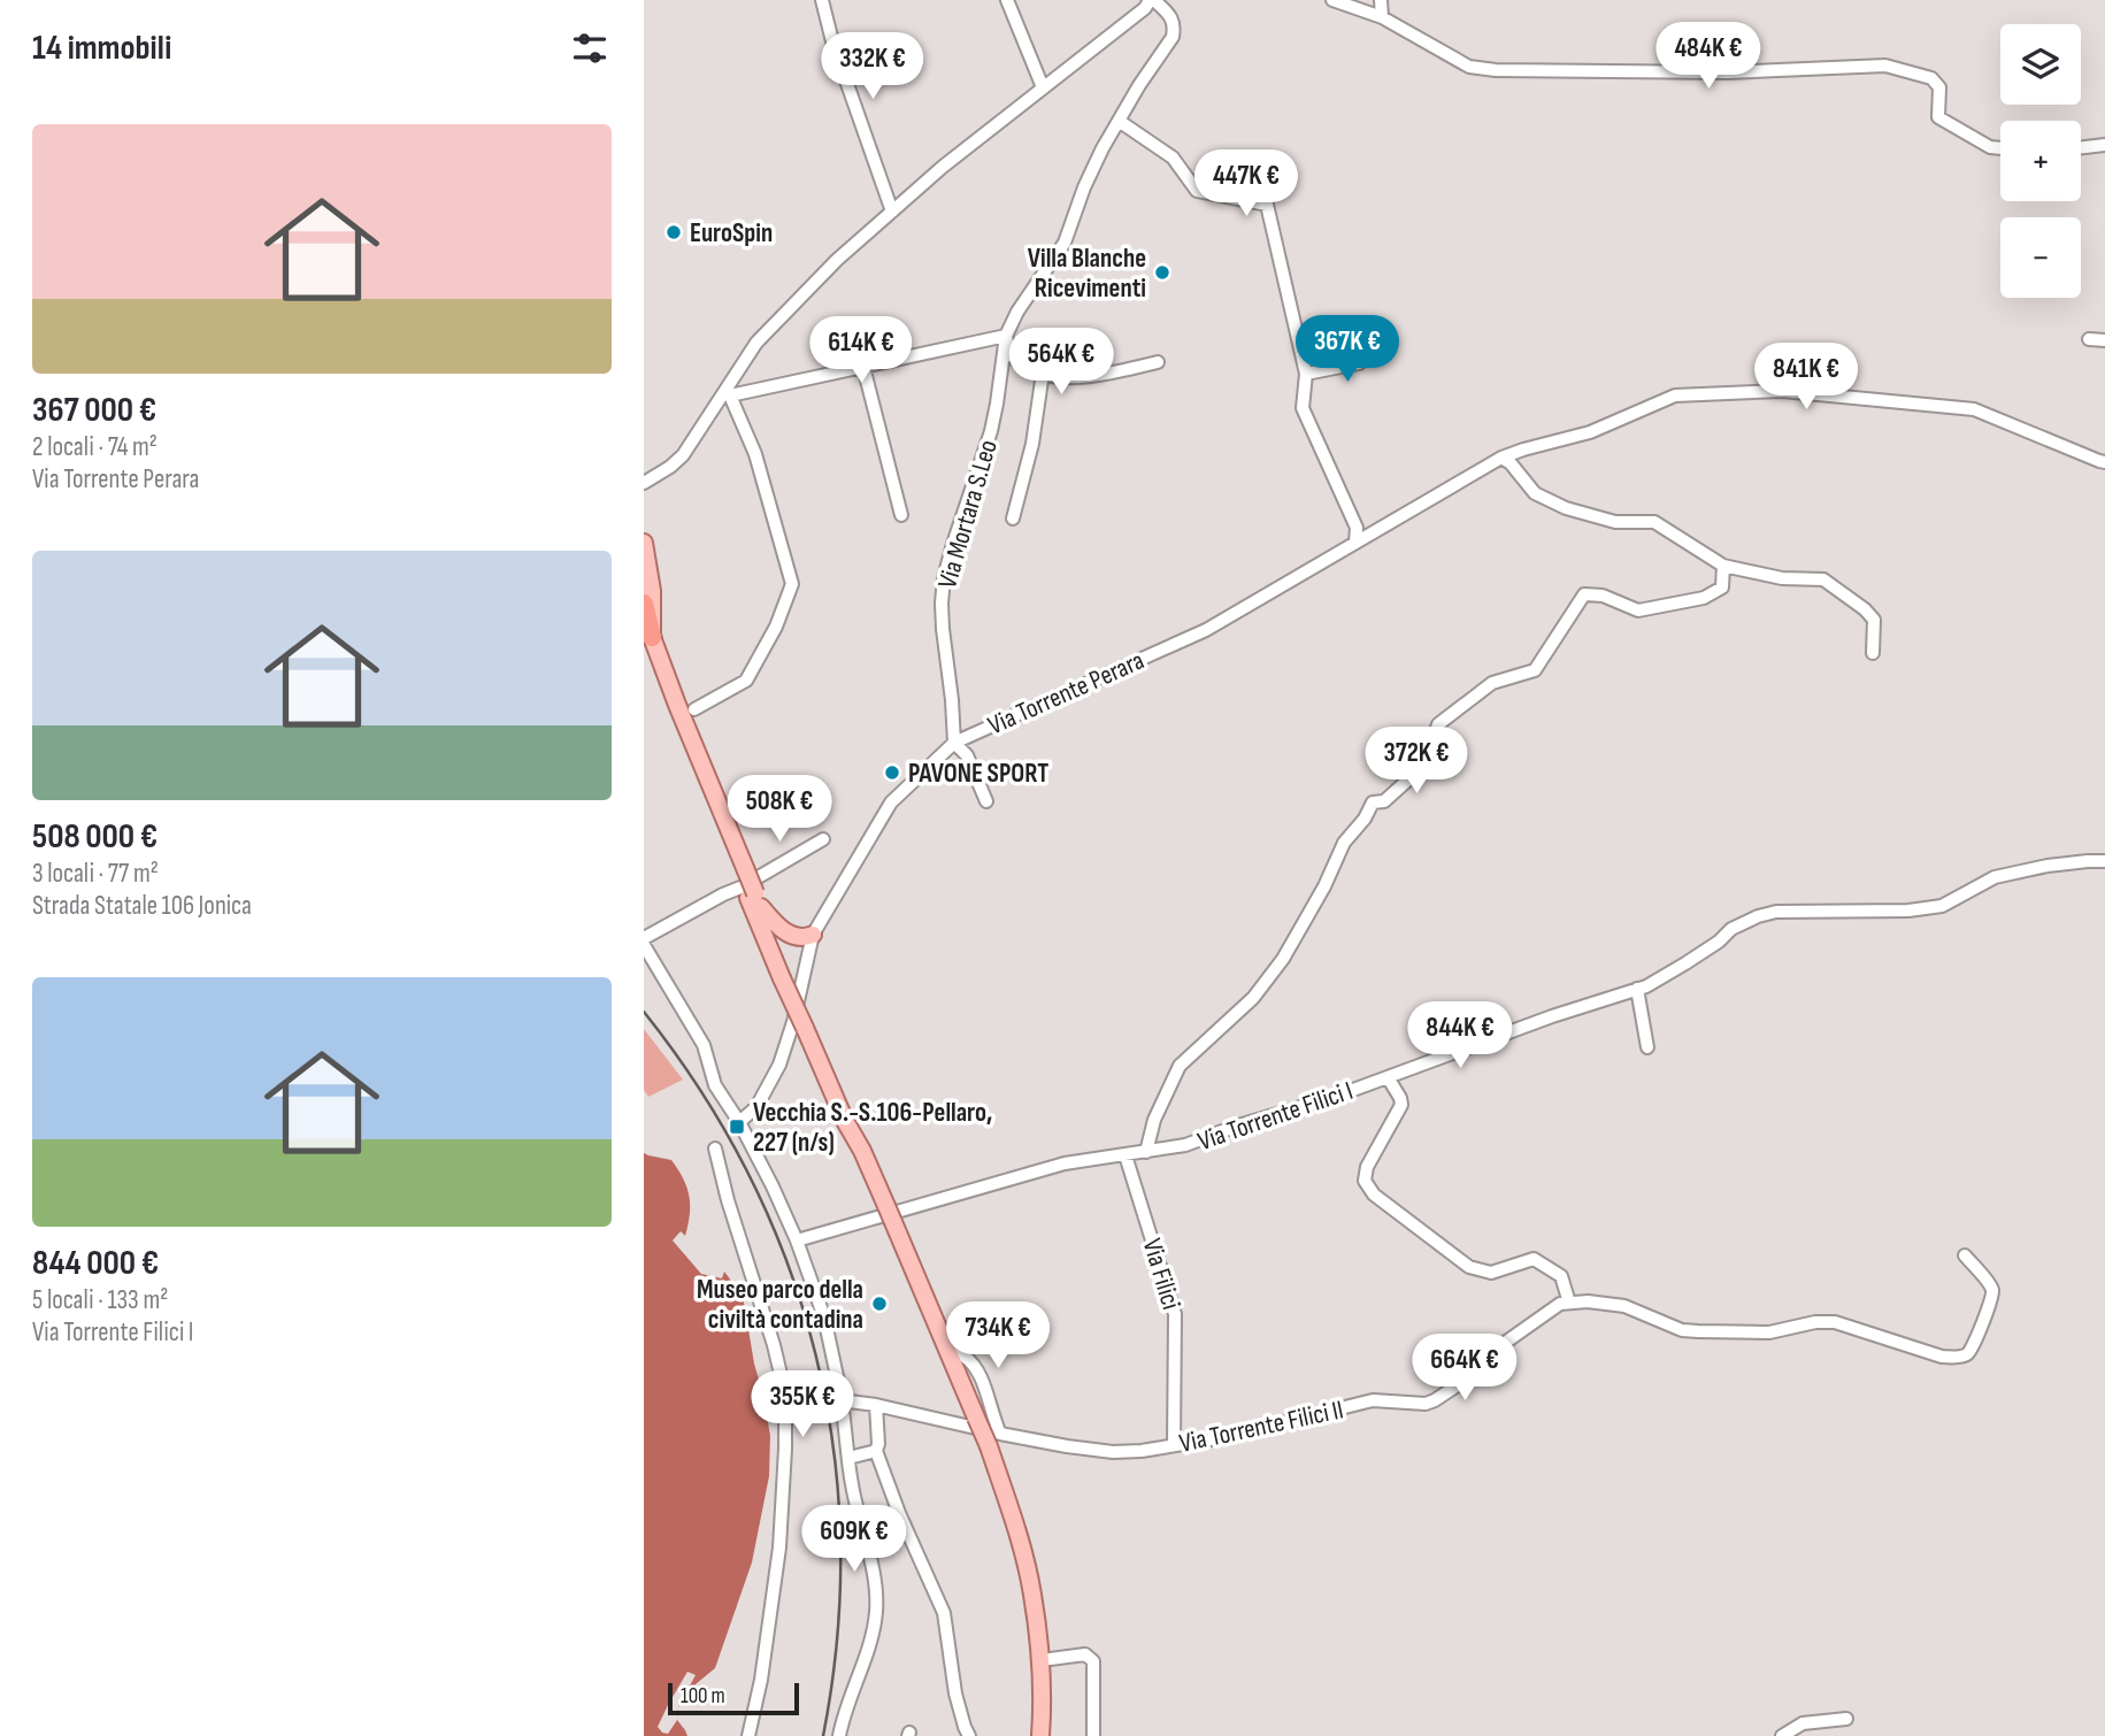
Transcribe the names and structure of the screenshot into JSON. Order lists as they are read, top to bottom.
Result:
{
  "streets": {
    "street": [
      "Via Mortara S.Leo",
      "Via Torrente Perara",
      "Via Torrente Filici I",
      "Via Filici",
      "Via Torrente Filici II"
    ]
  },
  "crossings": [
    ["Via Mortara S.Leo", "Via Torrente Perara"],
    ["Via Torrente Filici I", "Via Filici"],
    ["Via Filici", "Via Torrente Filici II"]
  ],
  "places": {
    "other": [
      "EuroSpin",
      "Villa Blanche Ricevimenti",
      "PAVONE SPORT",
      "Museo parco della civiltà contadina"
    ],
    "transit": ["Vecchia S.-S.106-Pellaro, 227 (n/s)"]
  },
  "scale_bar": "100 m",
  "page": {
    "heading": "14 immobili",
    "price": [
      "484K €",
      "332K €",
      "447K €",
      "367K €",
      "614K €",
      "564K €",
      "841K €",
      "372K €",
      "508K €",
      "844K €",
      "734K €",
      "664K €",
      "355K €",
      "609K €"
    ],
    "map_buttons": ["+", "−"],
    "list": [
      {
        "name": "367 000 €",
        "note": "2 locali · 74 m² · Via Torrente Perara"
      },
      {
        "name": "508 000 €",
        "note": "3 locali · 77 m² · Strada Statale 106 Jonica"
      },
      {
        "name": "844 000 €",
        "note": "5 locali · 133 m² · Via Torrente Filici I"
      }
    ],
    "scale": "100 m"
  }
}
